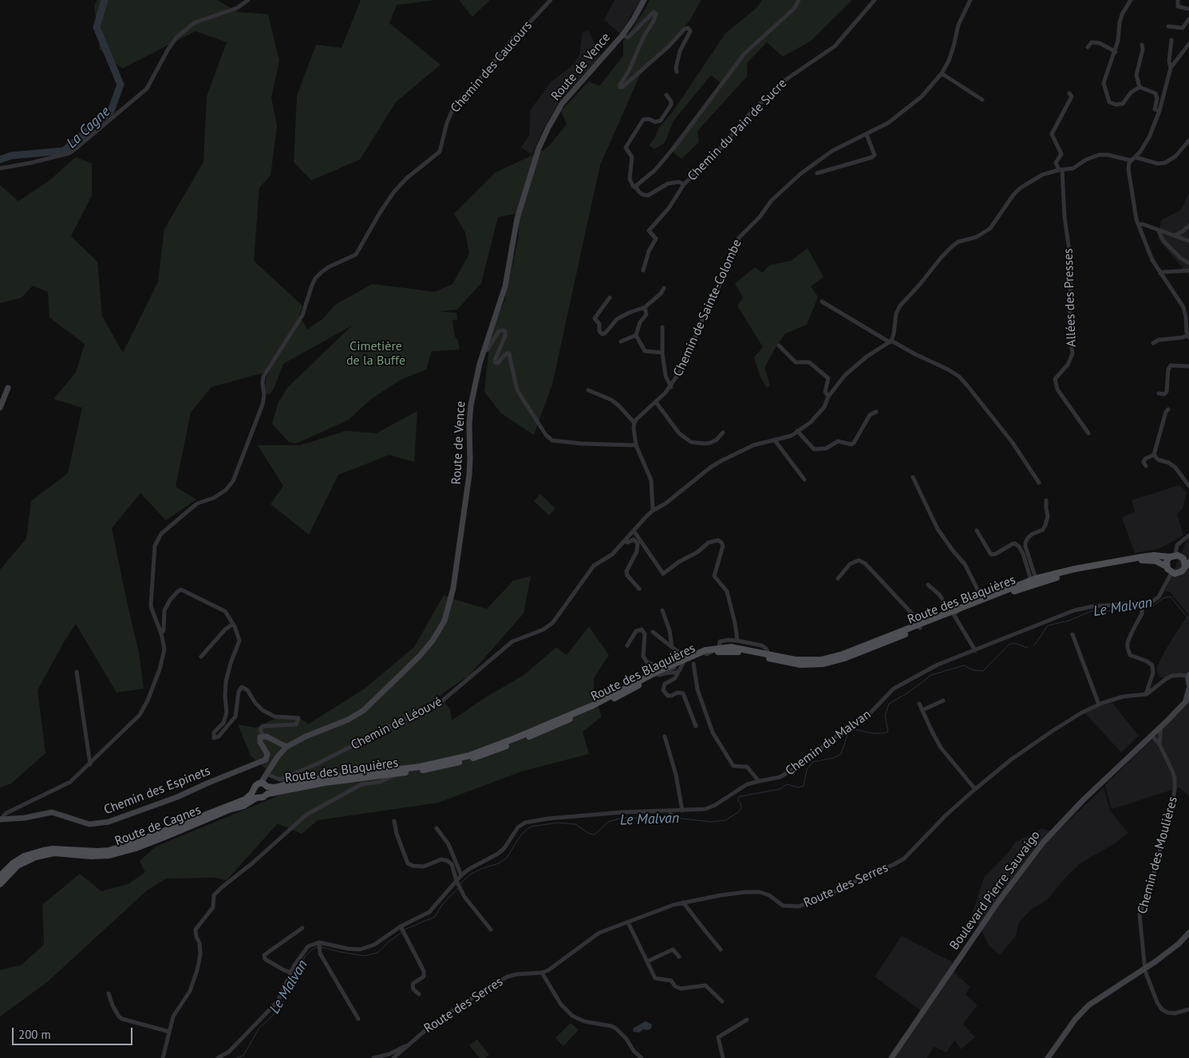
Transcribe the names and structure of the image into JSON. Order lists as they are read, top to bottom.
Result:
{
  "streets": {
    "main road": [
      "Route de Vence",
      "Route des Blaquières",
      "Chemin des Espinets",
      "Route de Cagnes",
      "Boulevard Pierre Sauvaigo"
    ],
    "street": [
      "Chemin des Caucours",
      "Chemin du Pain de Sucre",
      "Allées des Presses",
      "Chemin de Sainte-Colombe",
      "Chemin de Léouvé",
      "Chemin du Malvan",
      "Chemin des Moulières",
      "Route des Serres"
    ]
  },
  "crossings": [
    ["Route de Vence", "Chemin de Léouvé"],
    ["Route des Blaquières", "Route de Cagnes"],
    ["Chemin des Moulières", "Boulevard Pierre Sauvaigo"]
  ],
  "water": ["La Cagne", "Le Malvan"],
  "parks": ["Cimetière de la Buffe"],
  "scale_bar": "200 m"
}
